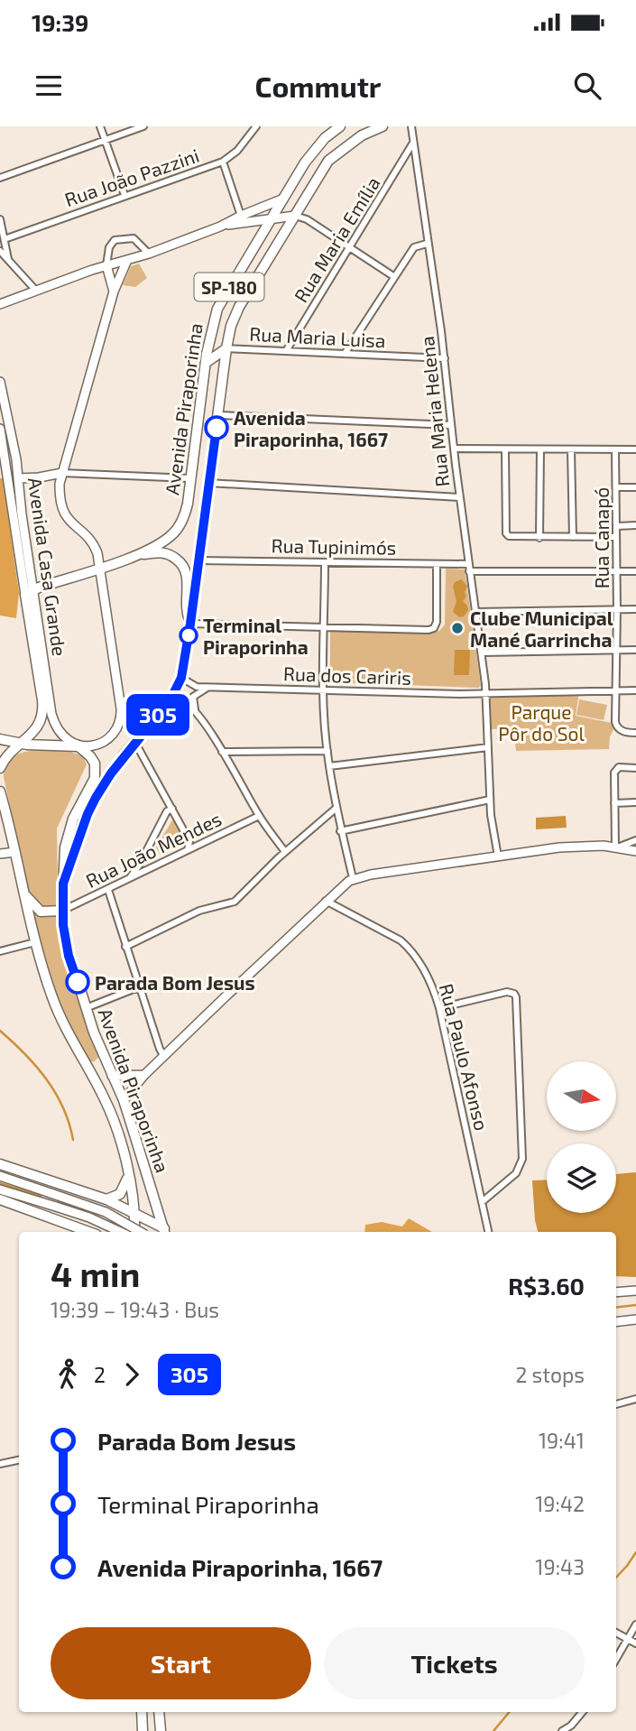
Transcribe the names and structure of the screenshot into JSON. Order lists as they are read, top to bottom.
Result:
{
  "streets": {
    "main road": ["SP-180", "Avenida Piraporinha", "Avenida Casa Grande"],
    "street": [
      "Rua João Pazzini",
      "Rua Maria Emília",
      "Rua Maria Luisa",
      "Rua Maria Helena",
      "Rua Canapó",
      "Rua Tupinimós",
      "Rua dos Cariris",
      "Rua João Mendes",
      "Rua Paulo Afonso"
    ]
  },
  "crossings": [
    ["Rua Maria Emília", "Rua Maria Luisa"],
    ["Rua Maria Emília", "Rua Maria Helena"],
    ["Rua Maria Luisa", "Avenida Piraporinha"],
    ["Rua Maria Luisa", "Rua Maria Helena"],
    ["Avenida Piraporinha", "Rua Tupinimós"],
    ["Avenida Piraporinha", "Avenida Casa Grande"],
    ["Avenida Piraporinha", "Rua dos Cariris"],
    ["Avenida Piraporinha", "Rua João Mendes"],
    ["Rua Maria Helena", "Rua Tupinimós"],
    ["Rua Maria Helena", "Rua dos Cariris"],
    ["Rua Canapó", "Rua dos Cariris"]
  ],
  "parks": ["Parque Pôr do Sol"],
  "places": [
    "Avenida Piraporinha, 1667",
    "Clube Municipal Mané Garrincha",
    "Terminal Piraporinha",
    "Parada Bom Jesus"
  ],
  "lines": ["bus line 305"],
  "north": "right",
  "page": {
    "status": "19:39",
    "header": "Commutr",
    "on_map": "305",
    "heading": ["4 min", "19:39 – 19:43 · Bus", "R$3.60"],
    "legs": ["2", "305", "2 stops"],
    "list": [
      {
        "name": "Parada Bom Jesus",
        "value": "19:41"
      },
      {
        "name": "Terminal Piraporinha",
        "value": "19:42"
      },
      {
        "name": "Avenida Piraporinha, 1667",
        "value": "19:43"
      }
    ],
    "buttons": ["Start", "Tickets"]
  }
}
